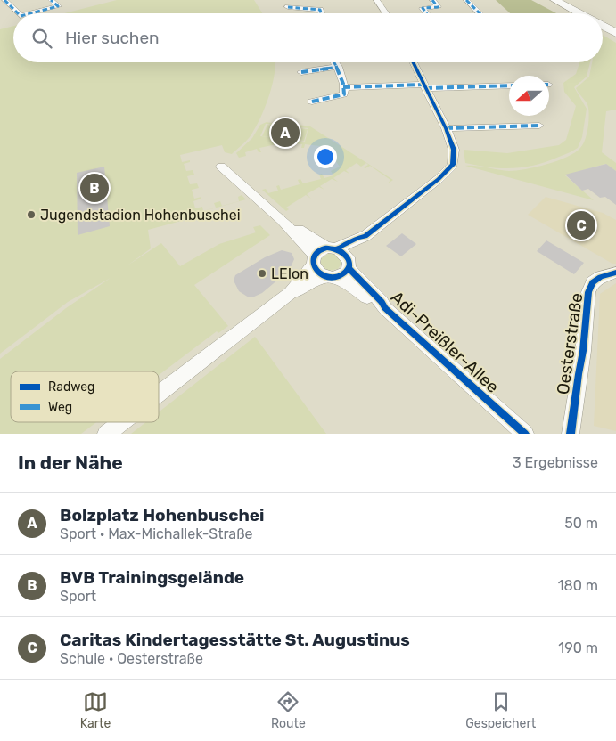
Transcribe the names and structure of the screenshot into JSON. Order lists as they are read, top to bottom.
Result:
{
  "streets": {
    "street": ["Adi-Preißler-Allee", "Oesterstraße"]
  },
  "places": ["Jugendstadion Hohenbuschei", "LEIon"],
  "legend": ["Radweg", "Weg"],
  "north": "left",
  "page": {
    "search": "Hier suchen",
    "pins": ["A", "B", "C"],
    "heading": ["In der Nähe", "3 Ergebnisse"],
    "list": [
      {
        "mark": "A",
        "name": "Bolzplatz Hohenbuschei",
        "note": "Sport · Max-Michallek-Straße",
        "value": "50 m"
      },
      {
        "mark": "B",
        "name": "BVB Trainingsgelände",
        "note": "Sport",
        "value": "180 m"
      },
      {
        "mark": "C",
        "name": "Caritas Kindertagesstätte St. Augustinus",
        "note": "Schule · Oesterstraße",
        "value": "190 m"
      }
    ],
    "nav": ["Karte", "Route", "Gespeichert"]
  }
}
